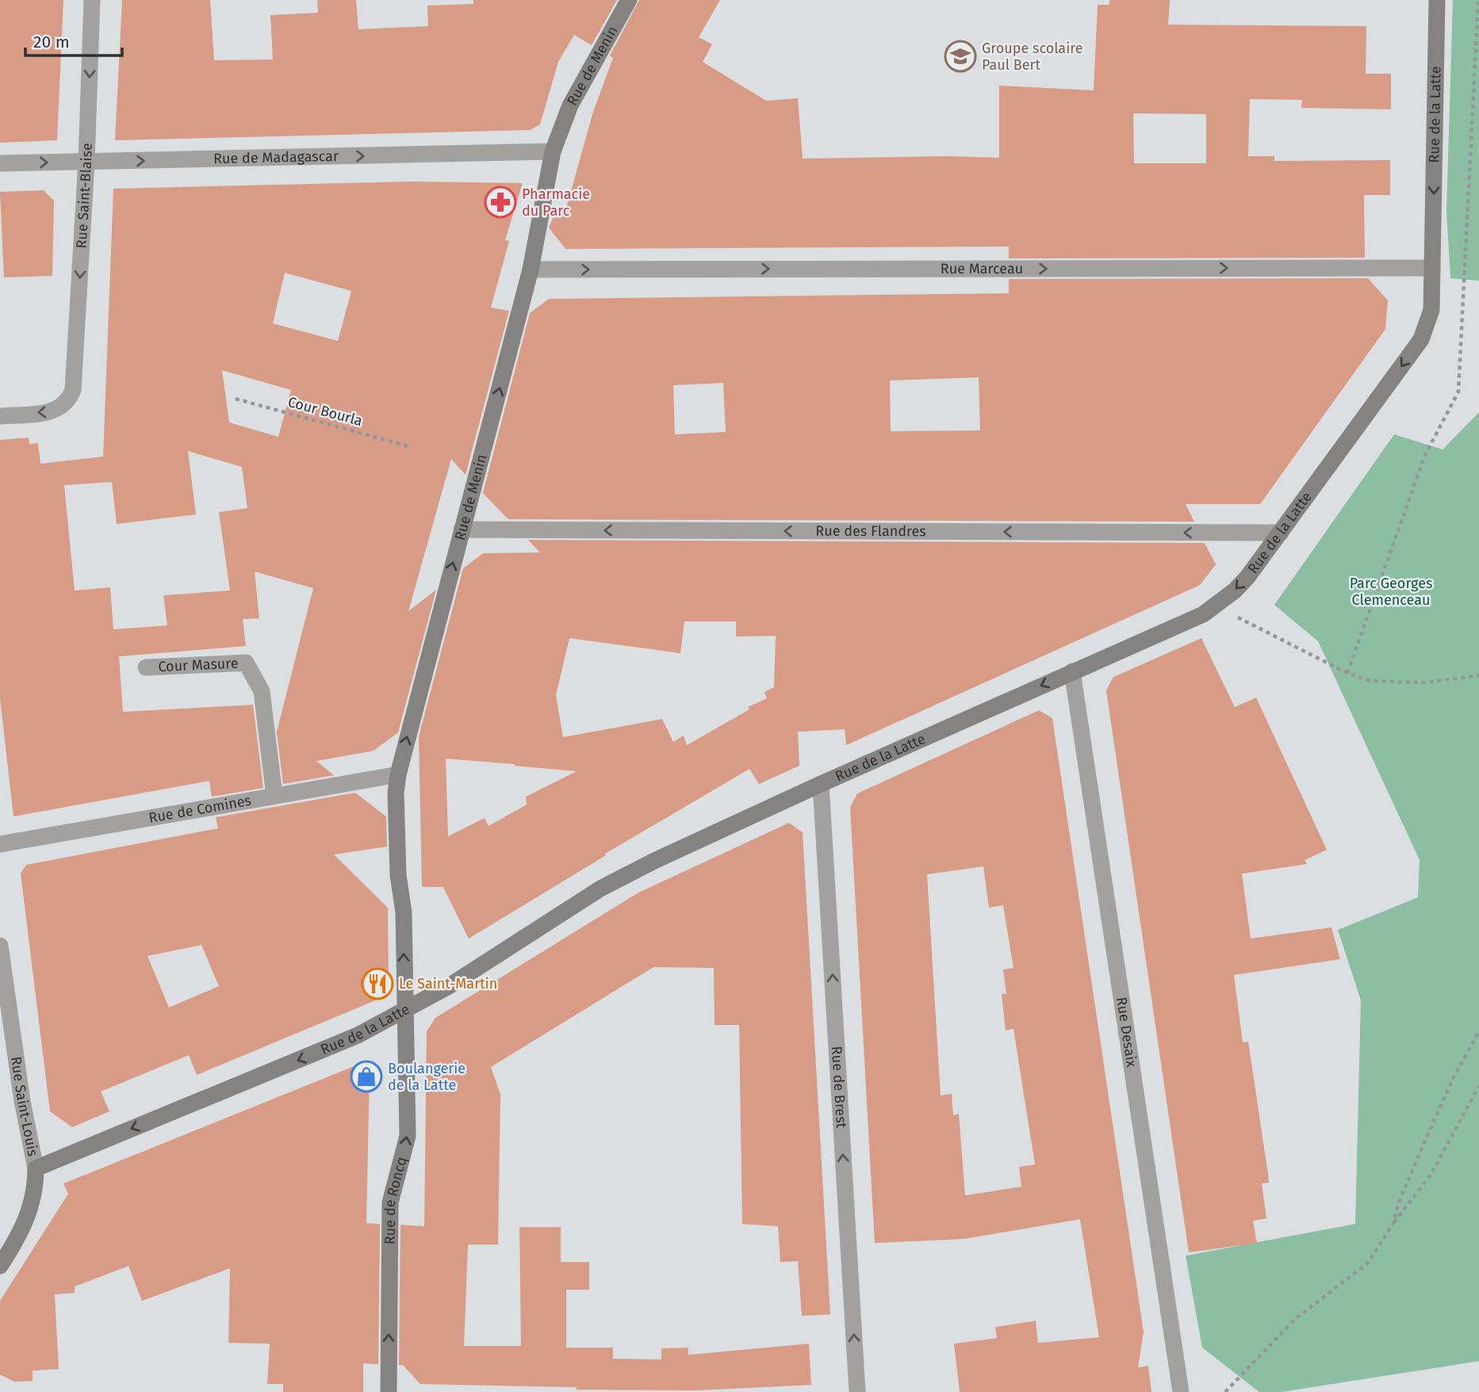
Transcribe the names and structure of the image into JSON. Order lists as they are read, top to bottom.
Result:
{
  "streets": {
    "street": [
      "Rue de Menin",
      "Rue de la Latte",
      "Rue de Madagascar",
      "Rue Saint-Blaise",
      "Rue Marceau",
      "Rue des Flandres",
      "Cour Masure",
      "Rue de Comines",
      "Rue Desaix",
      "Rue de Brest",
      "Rue Saint-Louis",
      "Rue de Roncq"
    ],
    "path": ["Cour Bourla"]
  },
  "crossings": [
    ["Rue de Menin", "Rue de la Latte"],
    ["Rue de Menin", "Rue de Madagascar"],
    ["Rue de Menin", "Rue Marceau"],
    ["Rue de Menin", "Rue des Flandres"],
    ["Rue de Menin", "Rue de Comines"],
    ["Rue de Menin", "Rue de Roncq"],
    ["Rue de la Latte", "Rue Marceau"],
    ["Rue de la Latte", "Rue des Flandres"],
    ["Rue de la Latte", "Rue Desaix"],
    ["Rue de la Latte", "Rue de Brest"],
    ["Rue de la Latte", "Rue Saint-Louis"],
    ["Rue de la Latte", "Rue de Roncq"],
    ["Rue de Madagascar", "Rue Saint-Blaise"],
    ["Cour Masure", "Rue de Comines"]
  ],
  "one_way": [
    "Rue de Menin",
    "Rue de la Latte",
    "Rue de Madagascar",
    "Rue Saint-Blaise",
    "Rue Marceau",
    "Rue des Flandres",
    "Rue de Brest",
    "Rue de Roncq"
  ],
  "parks": ["Parc Georges Clemenceau"],
  "places": {
    "school or university": ["Groupe scolaire Paul Bert"],
    "pharmacy": ["Pharmacie du Parc"],
    "restaurant": ["Le Saint-Martin"],
    "shop": ["Boulangerie de la Latte"]
  },
  "scale_bar": "20 m"
}
